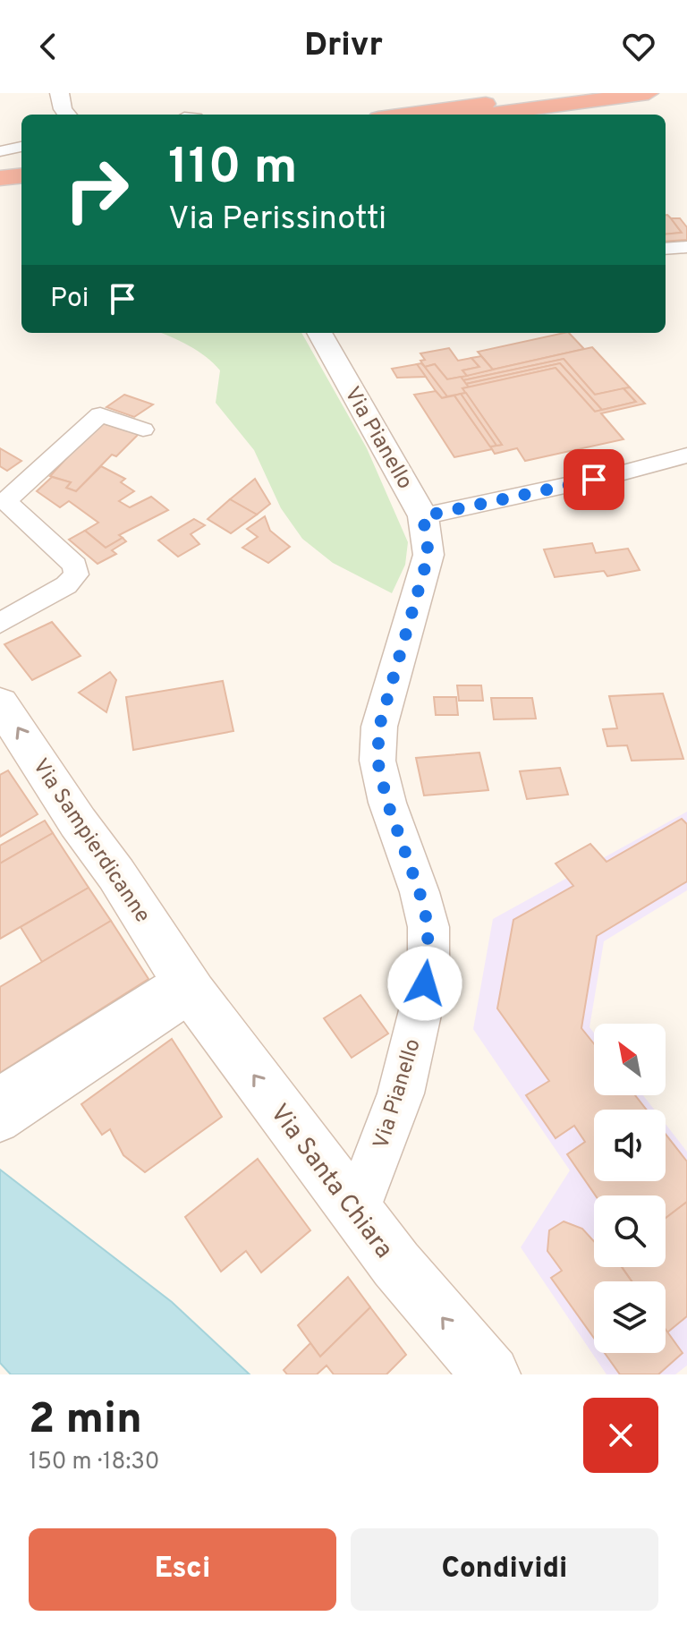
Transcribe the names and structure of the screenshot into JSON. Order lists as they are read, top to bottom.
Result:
{
  "streets": {
    "main road": ["Via Sampierdicanne", "Via Santa Chiara"],
    "street": ["Via Pianello"]
  },
  "crossings": [
    ["Via Pianello", "Via Santa Chiara"],
    ["Via Sampierdicanne", "Via Santa Chiara"]
  ],
  "one_way": ["Via Sampierdicanne", "Via Santa Chiara"],
  "north": "top left",
  "page": {
    "header": "Drivr",
    "turn": ["110 m", "Via Perissinotti"],
    "then": "Poi",
    "heading": ["2 min", "150 m · 18:30"],
    "buttons": ["Esci", "Condividi"]
  }
}
